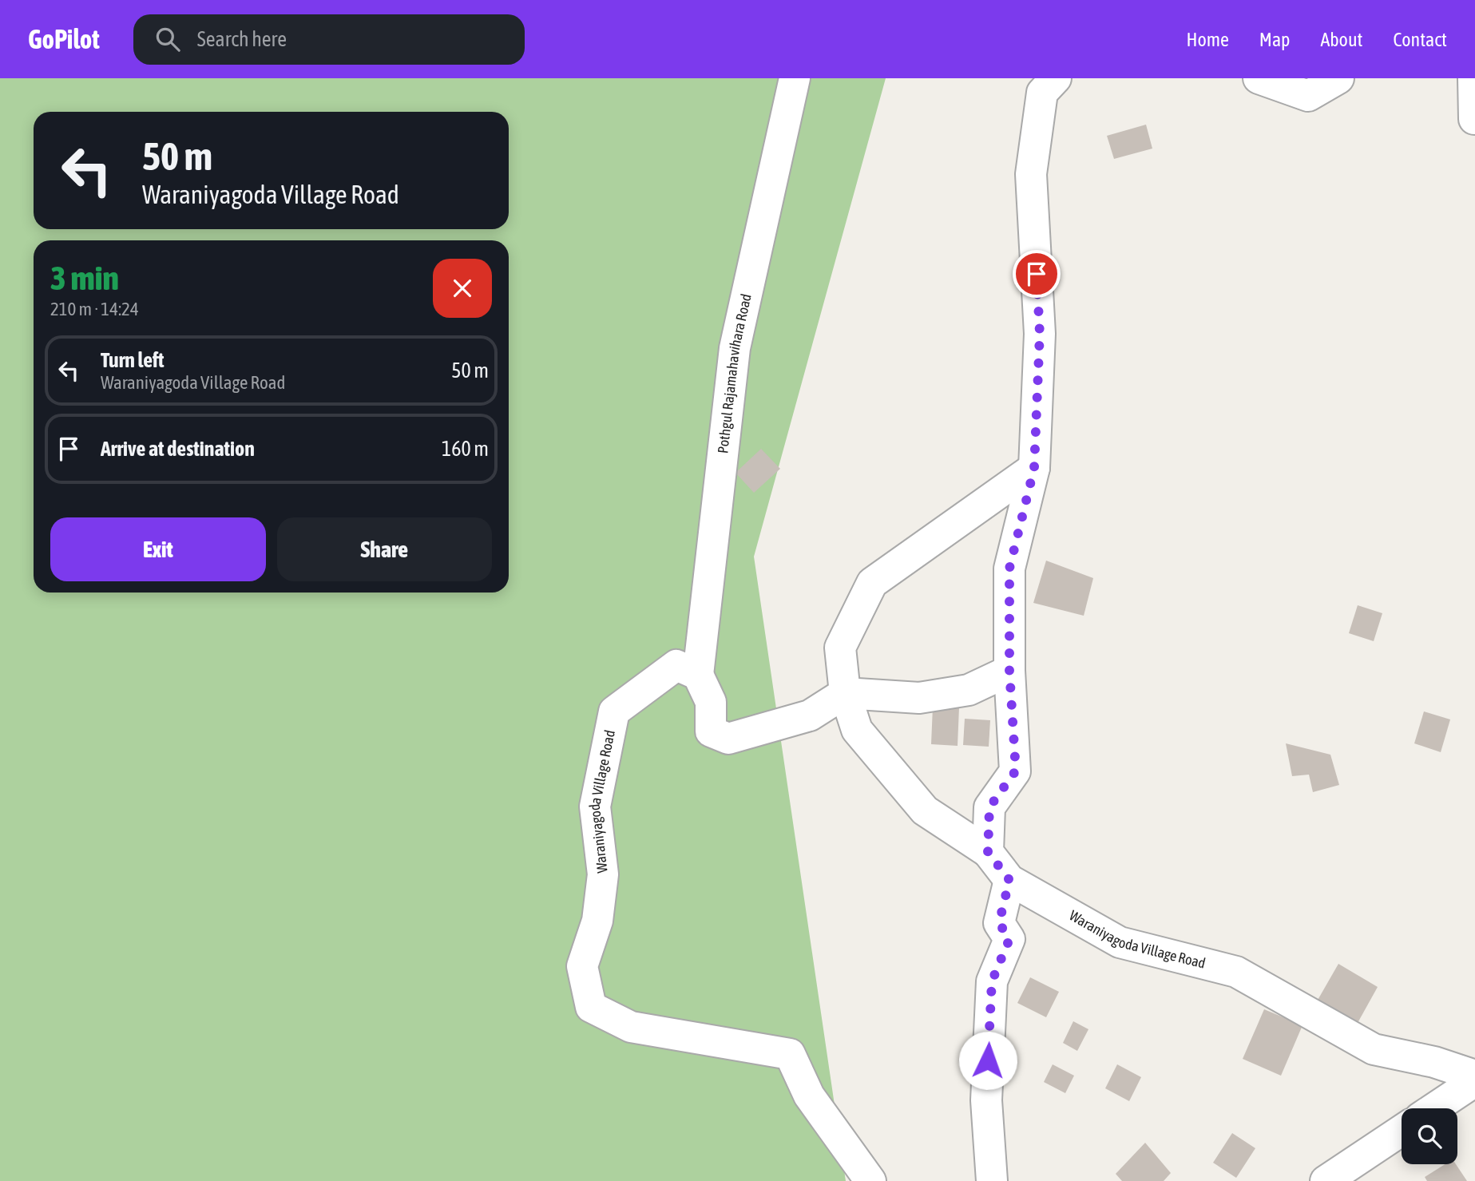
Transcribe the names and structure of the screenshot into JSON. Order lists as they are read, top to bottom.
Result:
{
  "streets": {
    "street": ["Pothgul Rajamahavihara Road", "Waraniyagoda Village Road"]
  },
  "crossings": [
    ["Pothgul Rajamahavihara Road", "Waraniyagoda Village Road"]
  ],
  "page": {
    "header": "GoPilot",
    "search": "Search here",
    "nav": [
      "Home",
      "Map",
      "About",
      "Contact"
    ],
    "turn": ["50 m", "Waraniyagoda Village Road"],
    "heading": ["3 min", "210 m · 14:24"],
    "list": [
      {
        "name": "Turn left",
        "note": "Waraniyagoda Village Road",
        "value": "50 m"
      },
      {
        "name": "Arrive at destination",
        "value": "160 m"
      }
    ],
    "buttons": ["Exit", "Share"]
  }
}
